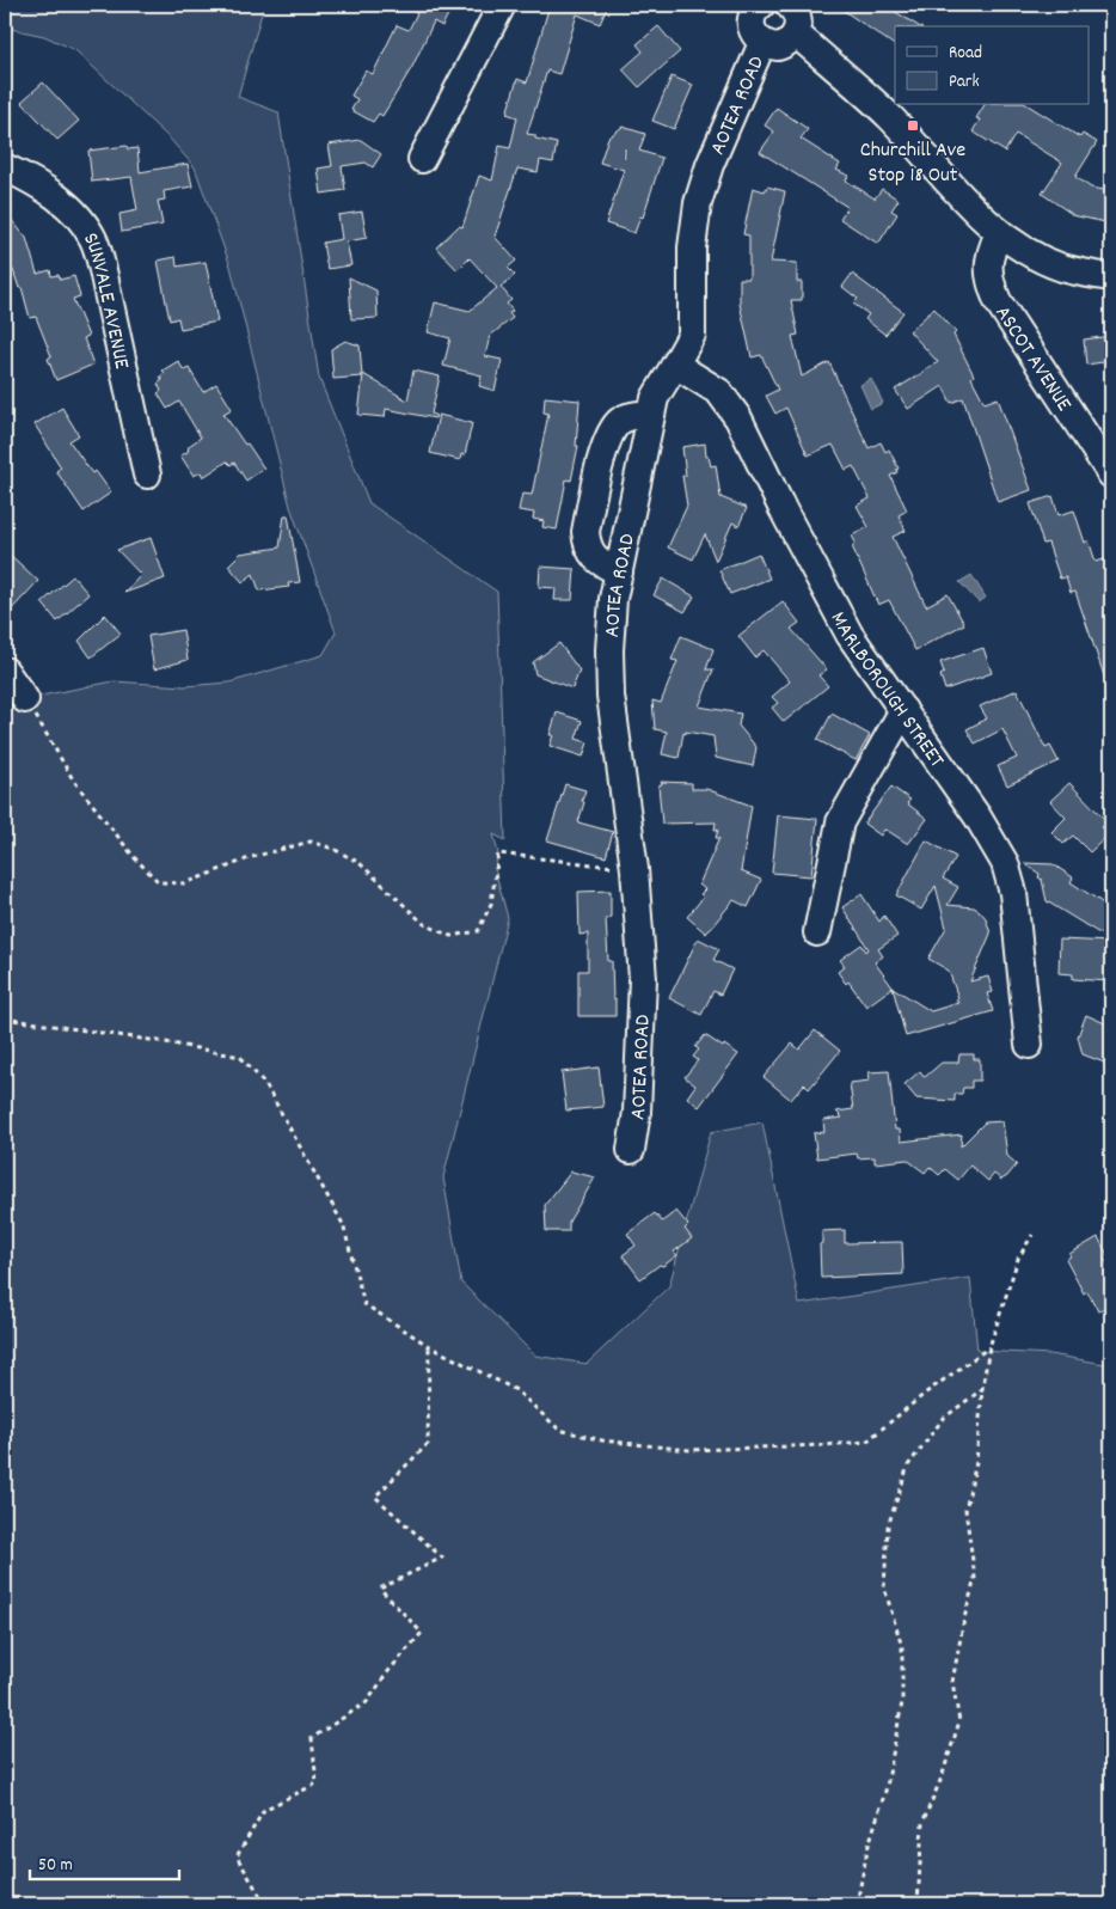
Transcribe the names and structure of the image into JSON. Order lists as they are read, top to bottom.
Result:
{
  "streets": {
    "street": [
      "AOTEA ROAD",
      "SUNVALE AVENUE",
      "ASCOT AVENUE",
      "MARLBOROUGH STREET"
    ]
  },
  "crossings": [
    ["AOTEA ROAD", "MARLBOROUGH STREET"]
  ],
  "places": {
    "transit": ["Churchill Ave Stop 18 Out"]
  },
  "house_numbers": ["1"],
  "legend": ["Road", "Park"],
  "scale_bar": "50 m"
}
